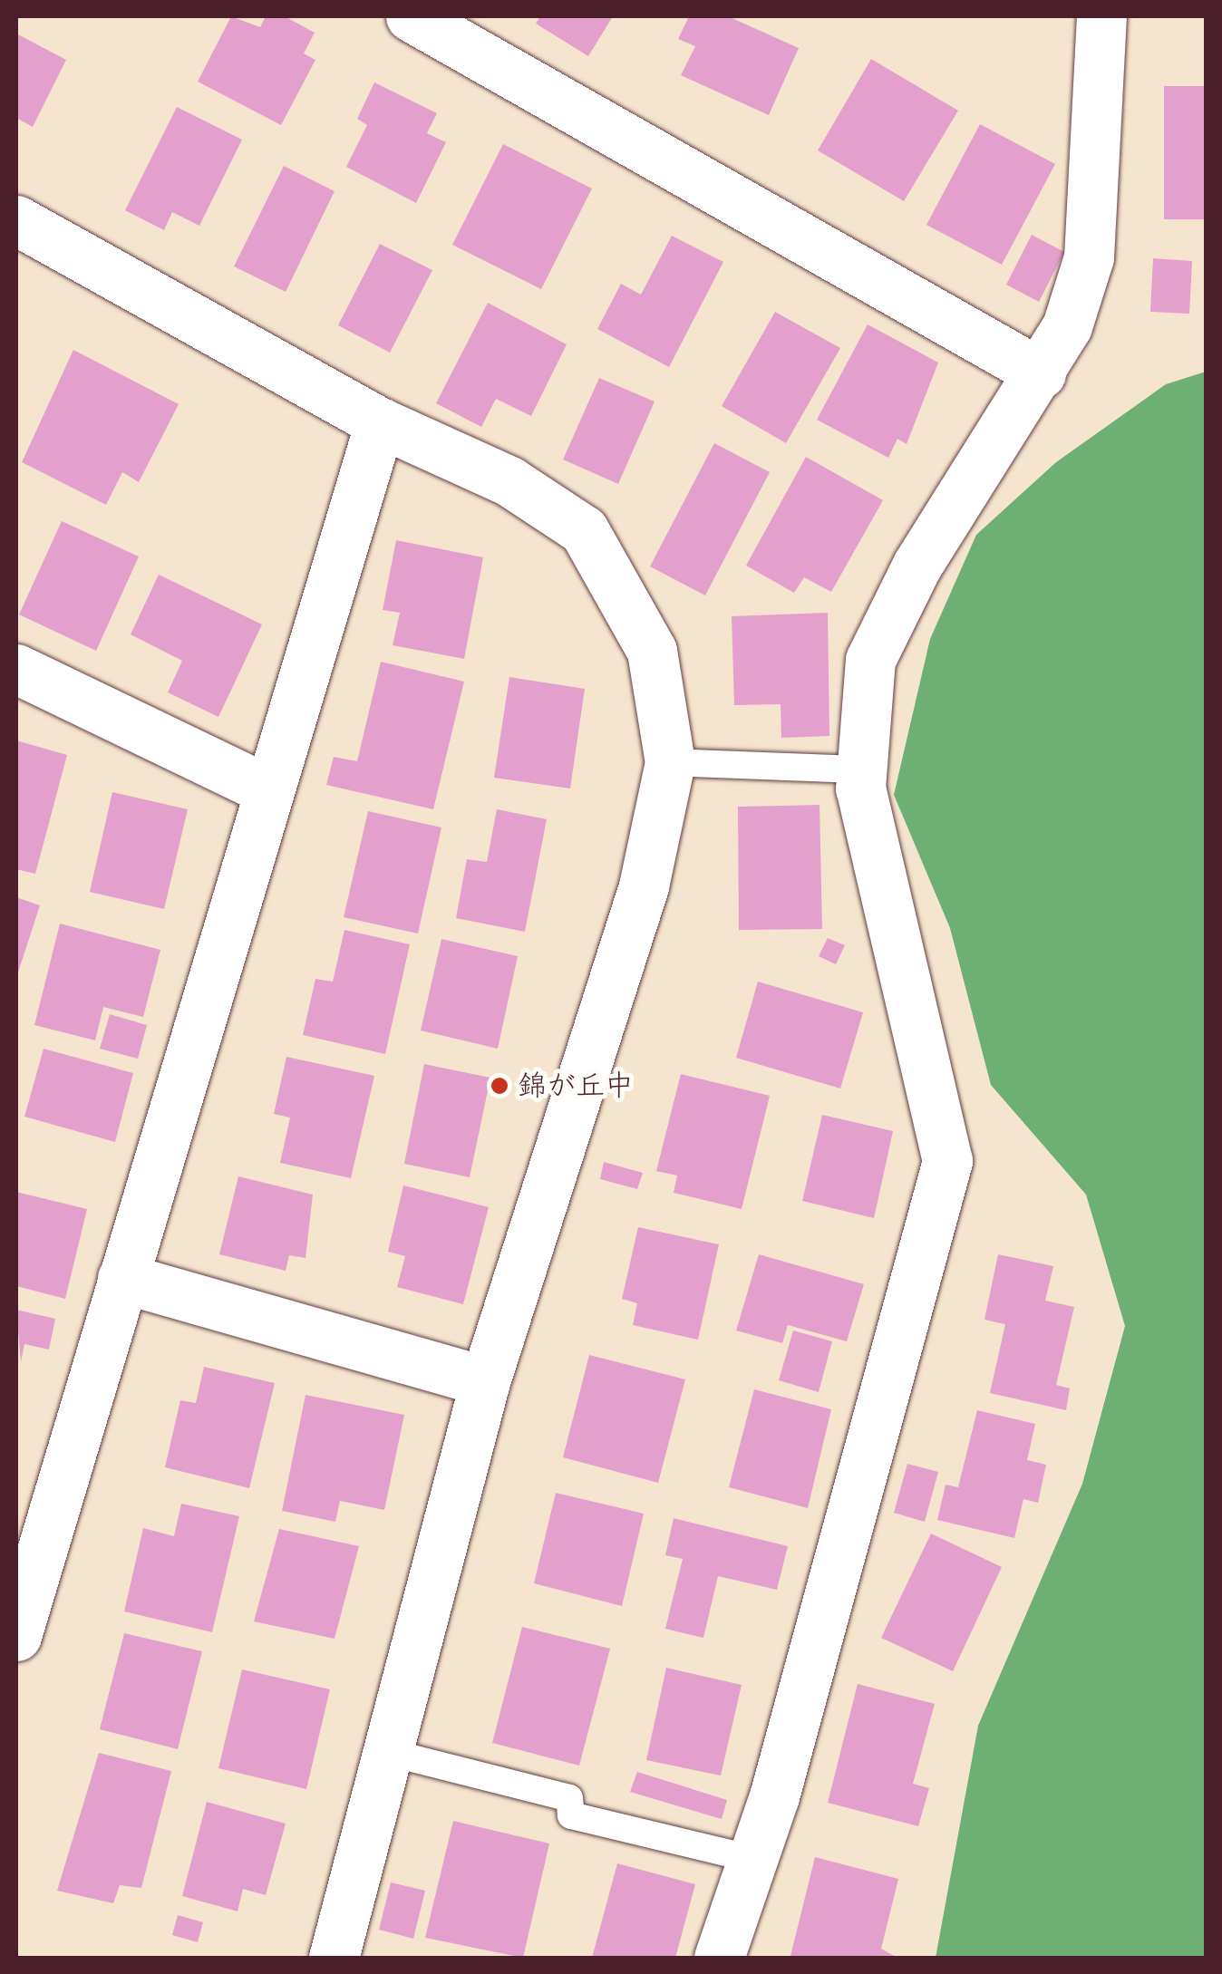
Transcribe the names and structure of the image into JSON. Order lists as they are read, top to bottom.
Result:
{
  "places": ["錦が丘中"]
}
